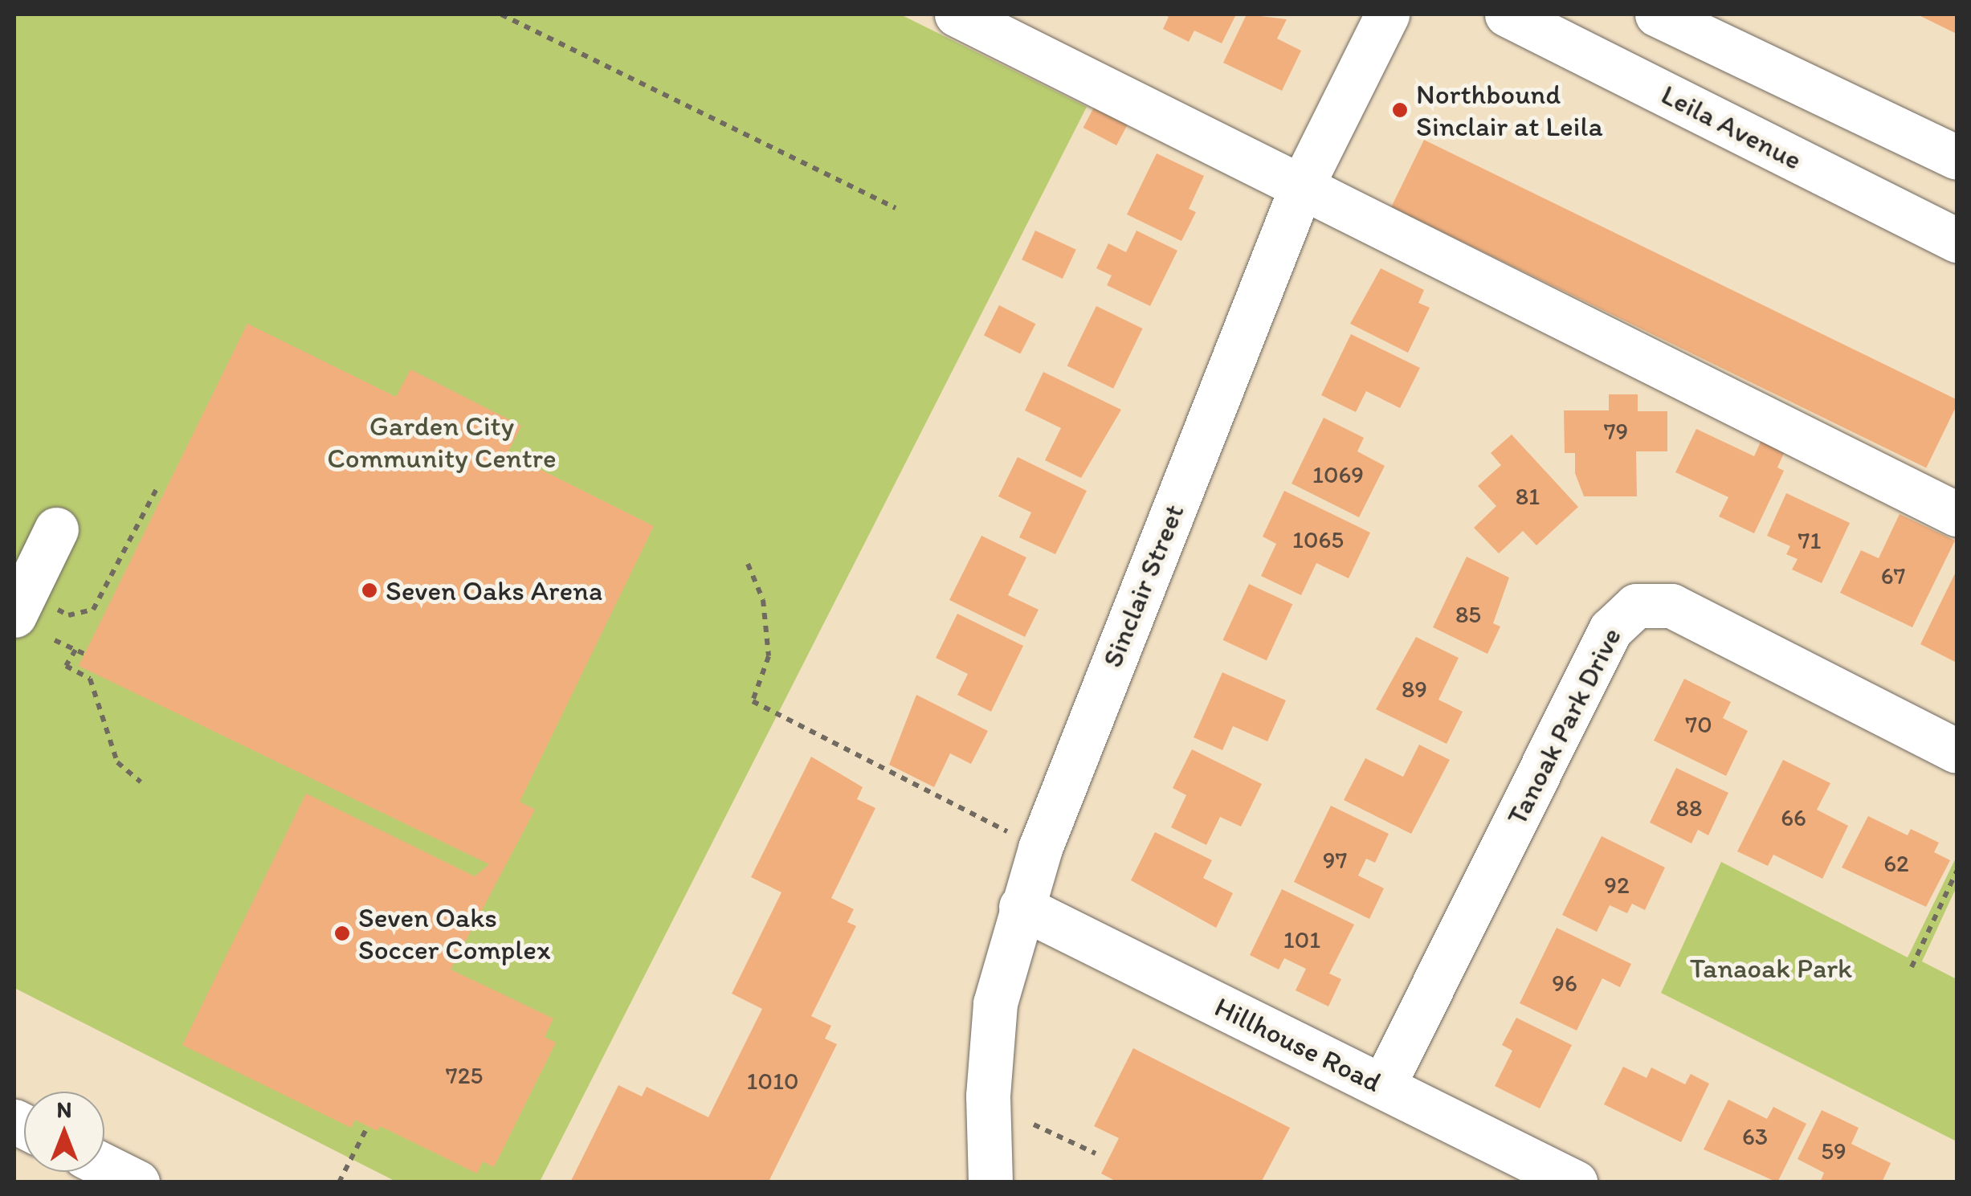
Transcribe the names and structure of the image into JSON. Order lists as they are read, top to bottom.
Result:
{
  "streets": {
    "street": [
      "Leila Avenue",
      "Sinclair Street",
      "Tanoak Park Drive",
      "Hillhouse Road"
    ]
  },
  "crossings": [
    ["Sinclair Street", "Hillhouse Road"],
    ["Tanoak Park Drive", "Hillhouse Road"]
  ],
  "parks": ["Garden City Community Centre", "Tanaoak Park"],
  "places": ["Northbound Sinclair at Leila", "Seven Oaks Arena", "Seven Oaks Soccer Complex"],
  "house_numbers": [
    "79",
    "1069",
    "81",
    "1065",
    "71",
    "67",
    "85",
    "89",
    "70",
    "88",
    "66",
    "97",
    "62",
    "92",
    "101",
    "96",
    "725",
    "1010",
    "63",
    "59"
  ],
  "north": "top"
}
